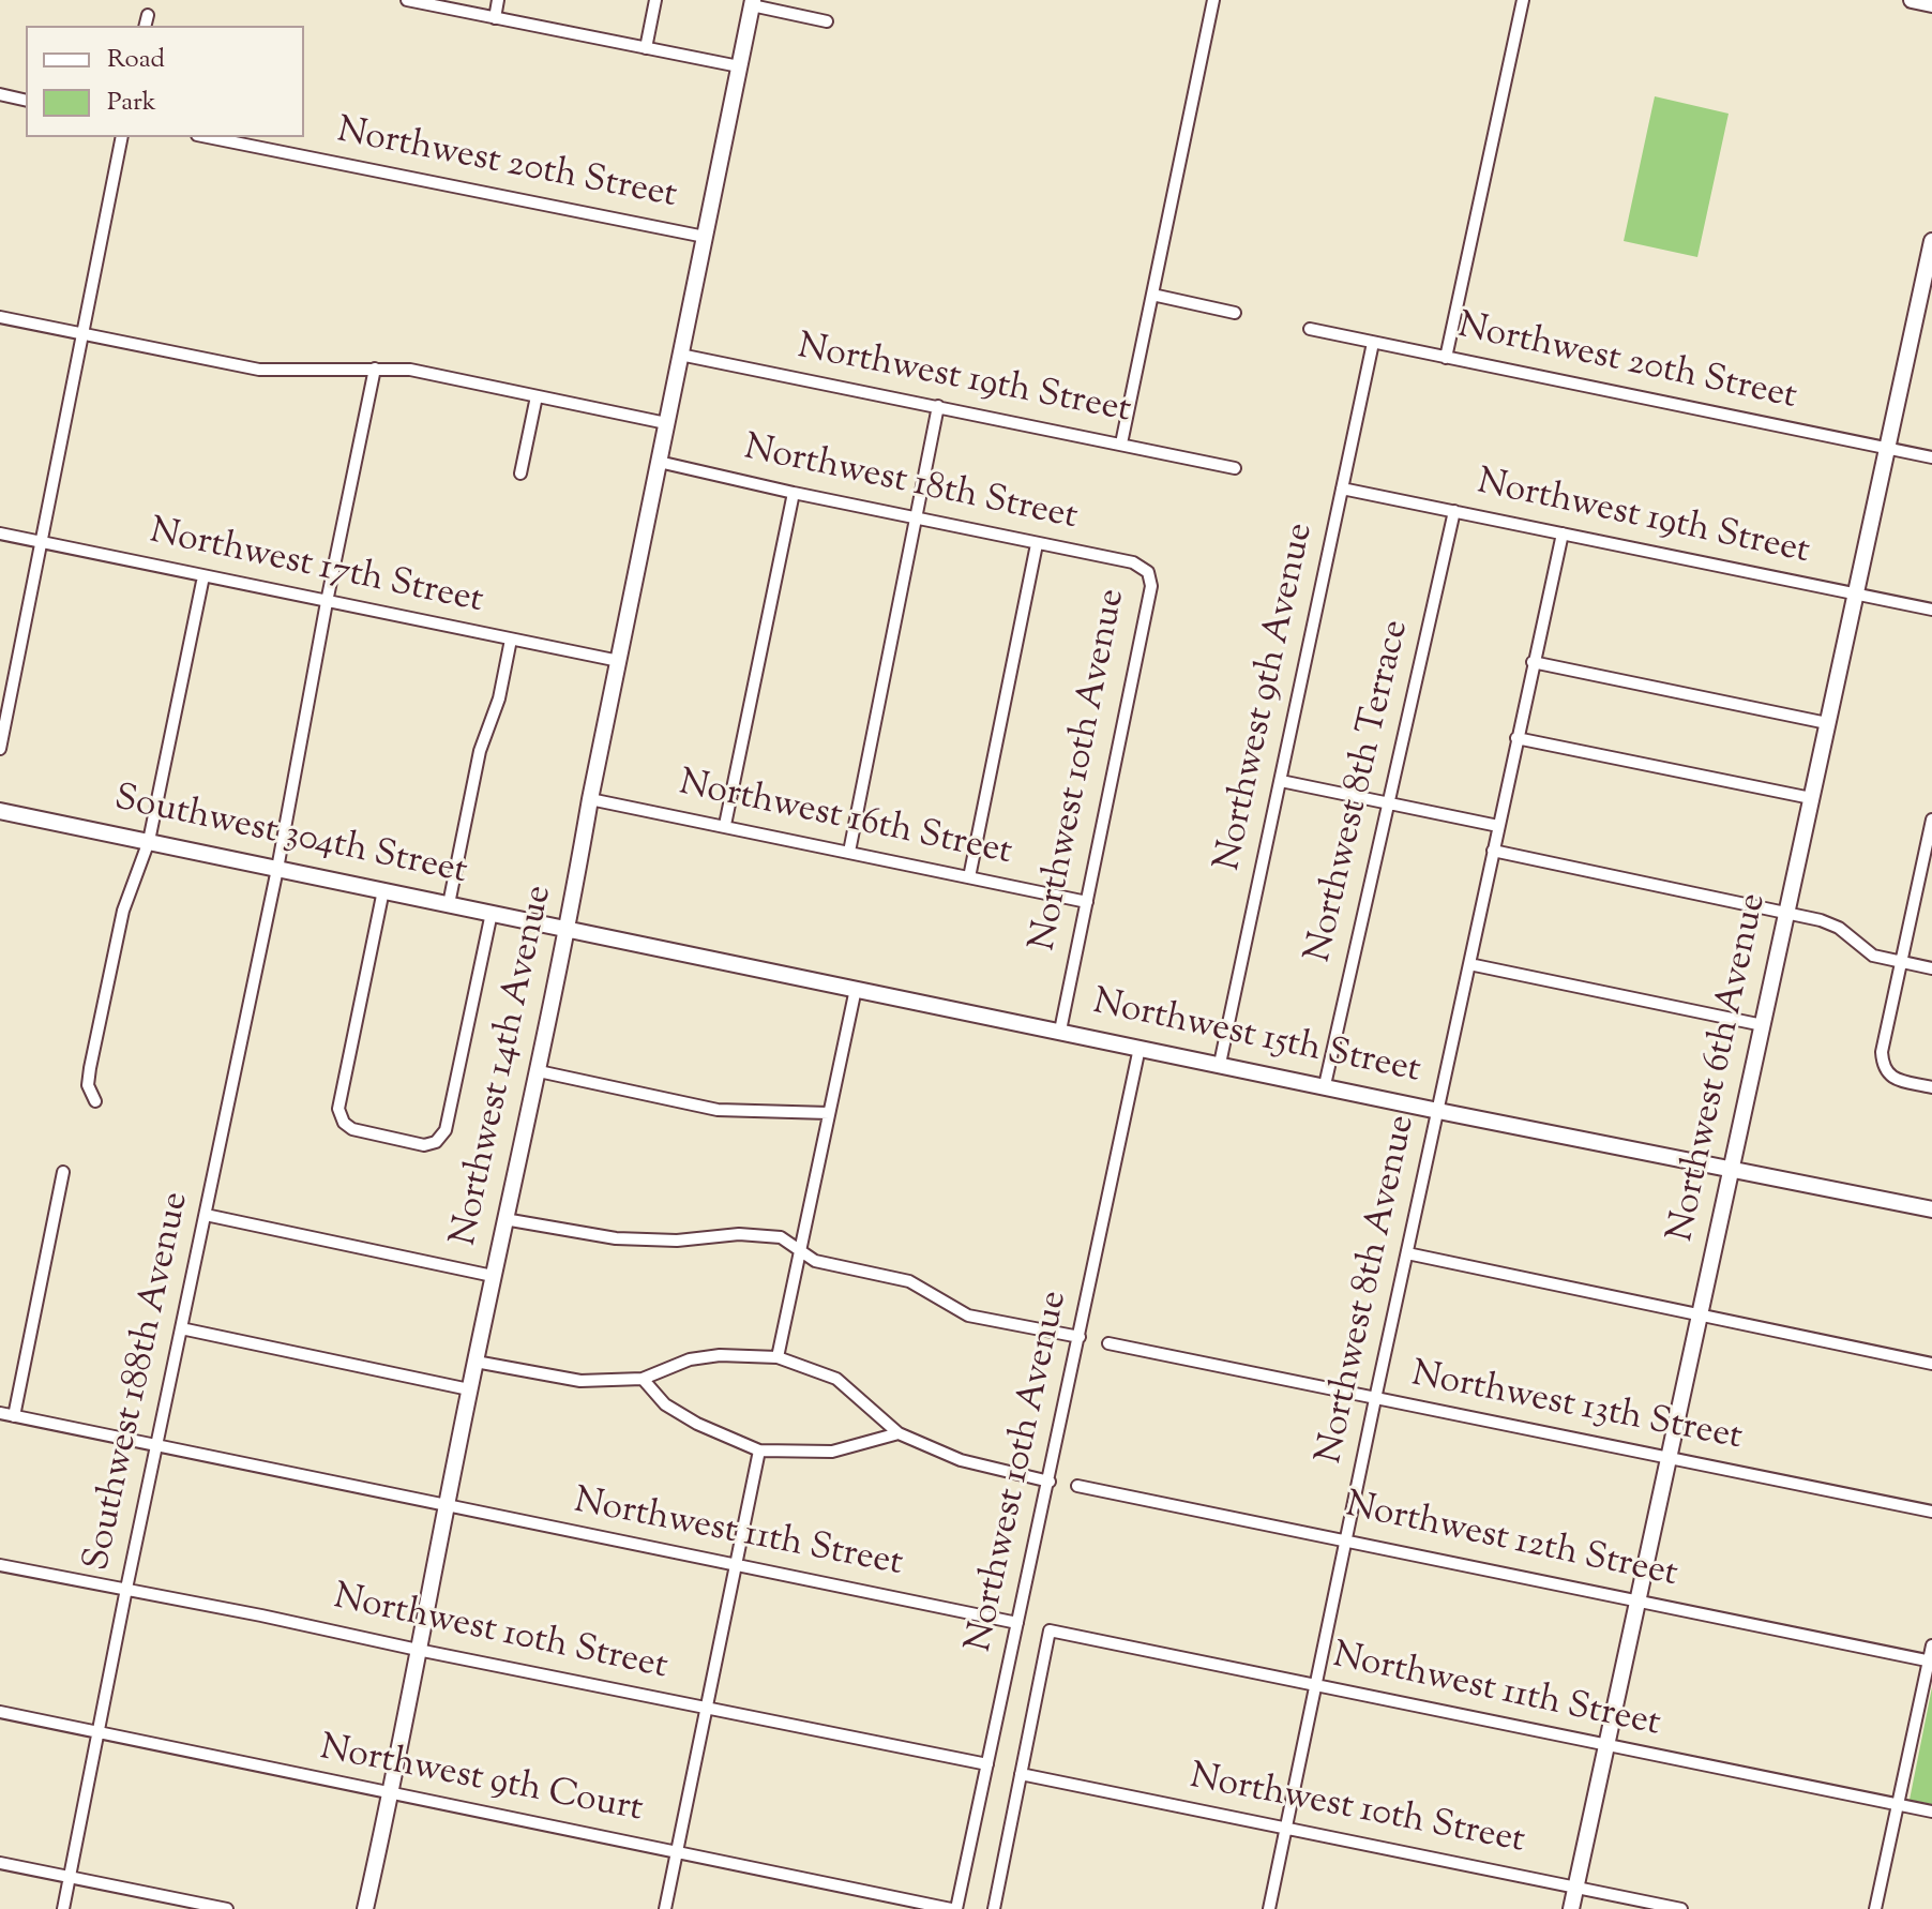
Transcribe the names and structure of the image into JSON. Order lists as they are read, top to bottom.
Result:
{
  "streets": {
    "street": [
      "Northwest 20th Street",
      "Northwest 19th Street",
      "Northwest 18th Street",
      "Northwest 17th Street",
      "Northwest 9th Avenue",
      "Northwest 10th Avenue",
      "Northwest 8th Terrace",
      "Northwest 16th Street",
      "Southwest 304th Street",
      "Northwest 15th Street",
      "Northwest 14th Avenue",
      "Northwest 6th Avenue",
      "Northwest 8th Avenue",
      "Southwest 188th Avenue",
      "Northwest 13th Street",
      "Northwest 11th Street",
      "Northwest 12th Street",
      "Northwest 10th Street",
      "Northwest 9th Court"
    ]
  },
  "crossings": [
    ["Northwest 20th Street", "Northwest 9th Avenue"],
    ["Northwest 20th Street", "Northwest 14th Avenue"],
    ["Northwest 20th Street", "Northwest 6th Avenue"],
    ["Northwest 19th Street", "Northwest 9th Avenue"],
    ["Northwest 19th Street", "Northwest 8th Terrace"],
    ["Northwest 19th Street", "Northwest 14th Avenue"],
    ["Northwest 19th Street", "Northwest 6th Avenue"],
    ["Northwest 19th Street", "Northwest 8th Avenue"],
    ["Northwest 18th Street", "Northwest 10th Avenue"],
    ["Northwest 18th Street", "Northwest 14th Avenue"],
    ["Northwest 17th Street", "Northwest 14th Avenue"],
    ["Northwest 17th Street", "Southwest 188th Avenue"],
    ["Northwest 9th Avenue", "Northwest 15th Street"],
    ["Northwest 10th Avenue", "Northwest 16th Street"],
    ["Northwest 10th Avenue", "Northwest 15th Street"],
    ["Northwest 10th Avenue", "Northwest 11th Street"],
    ["Northwest 10th Avenue", "Northwest 10th Street"],
    ["Northwest 10th Avenue", "Northwest 9th Court"],
    ["Northwest 8th Terrace", "Northwest 15th Street"],
    ["Northwest 16th Street", "Northwest 14th Avenue"],
    ["Southwest 304th Street", "Northwest 15th Street"],
    ["Southwest 304th Street", "Northwest 14th Avenue"],
    ["Southwest 304th Street", "Southwest 188th Avenue"],
    ["Northwest 15th Street", "Northwest 14th Avenue"],
    ["Northwest 15th Street", "Northwest 6th Avenue"],
    ["Northwest 15th Street", "Northwest 8th Avenue"],
    ["Northwest 14th Avenue", "Northwest 11th Street"],
    ["Northwest 14th Avenue", "Northwest 10th Street"],
    ["Northwest 14th Avenue", "Northwest 9th Court"],
    ["Northwest 6th Avenue", "Northwest 13th Street"],
    ["Northwest 6th Avenue", "Northwest 11th Street"],
    ["Northwest 6th Avenue", "Northwest 12th Street"],
    ["Northwest 6th Avenue", "Northwest 10th Street"],
    ["Northwest 8th Avenue", "Northwest 13th Street"],
    ["Northwest 8th Avenue", "Northwest 11th Street"],
    ["Northwest 8th Avenue", "Northwest 12th Street"],
    ["Northwest 8th Avenue", "Northwest 10th Street"],
    ["Southwest 188th Avenue", "Northwest 11th Street"],
    ["Southwest 188th Avenue", "Northwest 10th Street"],
    ["Southwest 188th Avenue", "Northwest 9th Court"],
    ["Northwest 11th Street", "Northwest 10th Street"]
  ],
  "legend": ["Road", "Park"]
}
